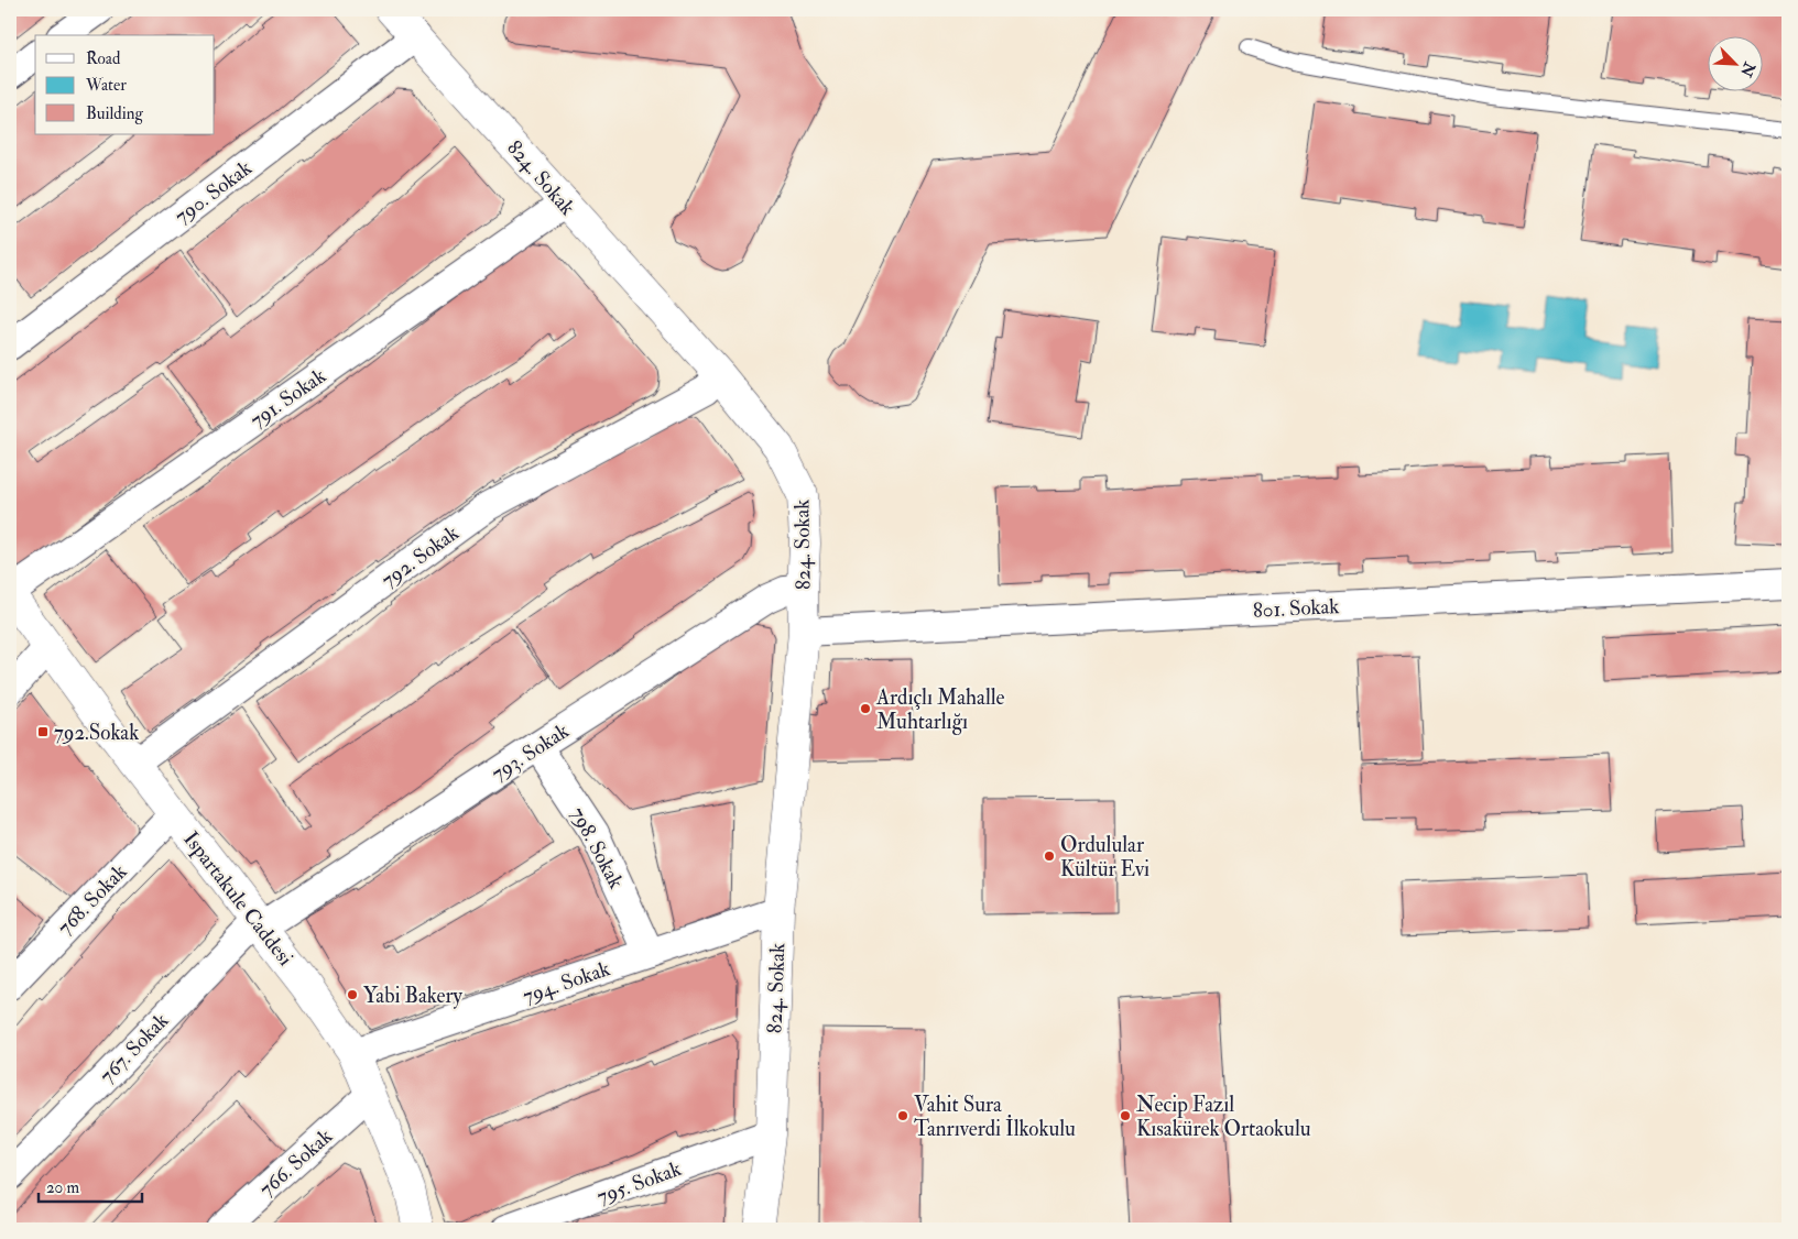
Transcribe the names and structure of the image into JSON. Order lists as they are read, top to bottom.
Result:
{
  "streets": {
    "street": [
      "824. Sokak",
      "790. Sokak",
      "791. Sokak",
      "792. Sokak",
      "801. Sokak",
      "793. Sokak",
      "798. Sokak",
      "Ispartakule Caddesi",
      "768. Sokak",
      "794. Sokak",
      "767. Sokak",
      "766. Sokak",
      "795. Sokak"
    ]
  },
  "crossings": [
    ["824. Sokak", "790. Sokak"],
    ["824. Sokak", "791. Sokak"],
    ["824. Sokak", "792. Sokak"],
    ["824. Sokak", "801. Sokak"],
    ["824. Sokak", "793. Sokak"],
    ["824. Sokak", "794. Sokak"],
    ["824. Sokak", "795. Sokak"],
    ["791. Sokak", "Ispartakule Caddesi"],
    ["792. Sokak", "Ispartakule Caddesi"],
    ["793. Sokak", "798. Sokak"],
    ["793. Sokak", "Ispartakule Caddesi"],
    ["793. Sokak", "767. Sokak"],
    ["798. Sokak", "794. Sokak"],
    ["Ispartakule Caddesi", "768. Sokak"],
    ["Ispartakule Caddesi", "794. Sokak"],
    ["Ispartakule Caddesi", "767. Sokak"],
    ["Ispartakule Caddesi", "766. Sokak"]
  ],
  "places": {
    "other": [
      "Ardıçlı Mahalle Muhtarlığı",
      "Ordulular Kültür Evi",
      "Yabi Bakery",
      "Vahit Sura Tanrıverdi İlkokulu",
      "Necip Fazıl Kısakürek Ortaokulu"
    ],
    "transit": ["792.Sokak"]
  },
  "legend": ["Road", "Water", "Building"],
  "scale_bar": "20 m",
  "north": "bottom right"
}
